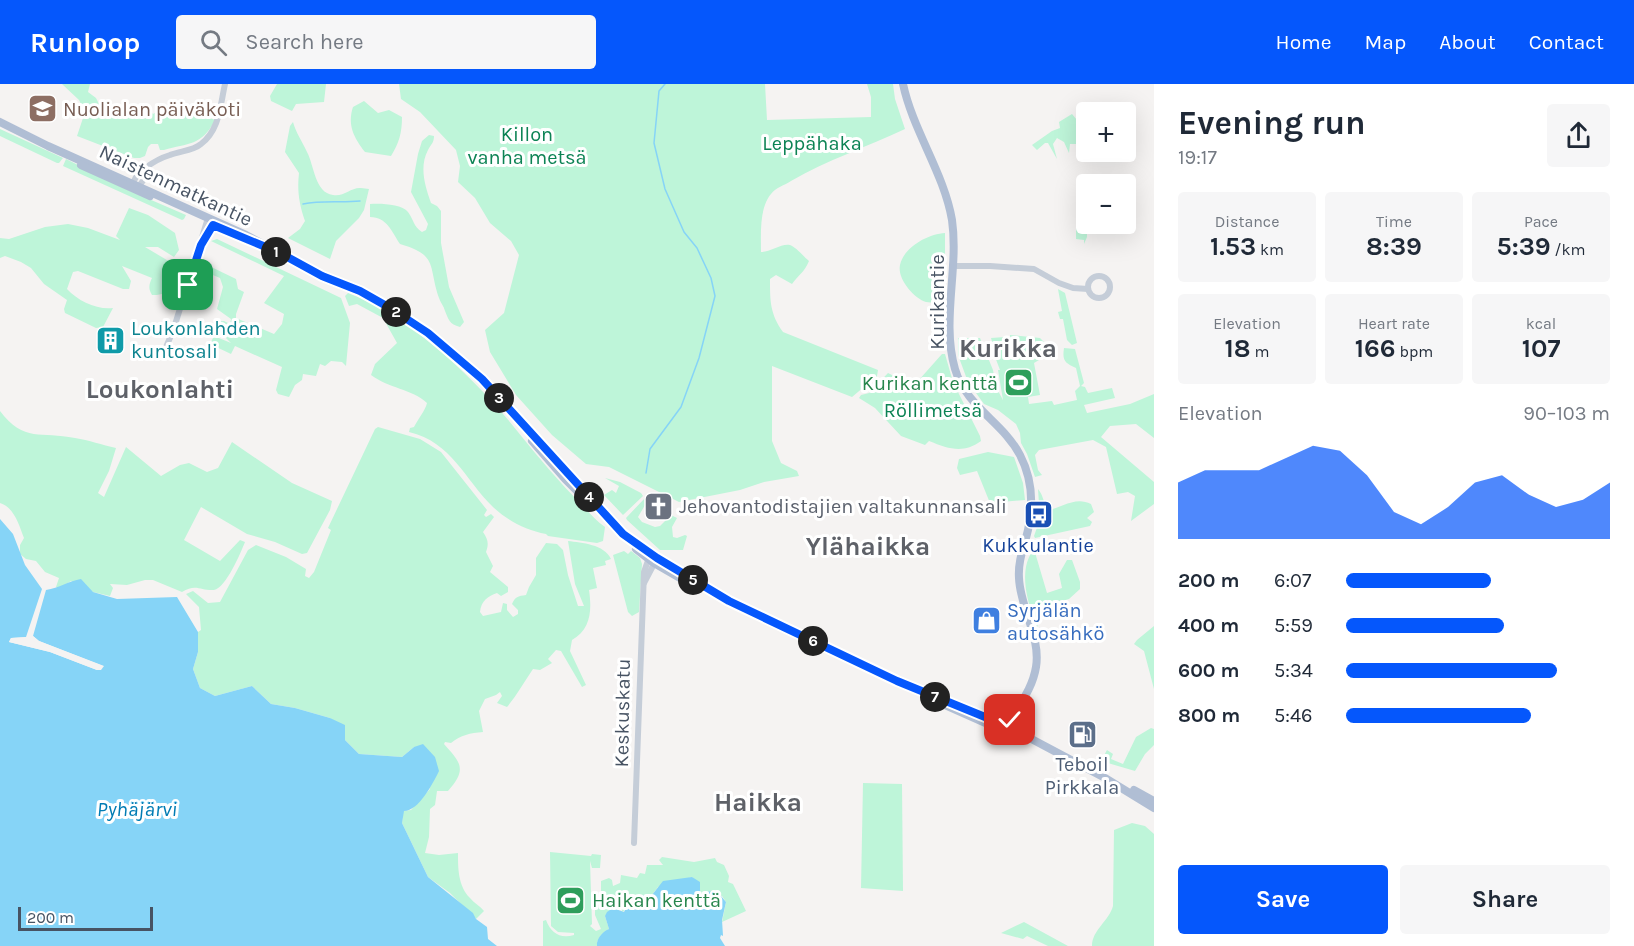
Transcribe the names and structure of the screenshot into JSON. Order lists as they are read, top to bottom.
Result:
{
  "streets": {
    "main road": ["Naistenmatkantie", "Kurikantie"],
    "street": ["Keskuskatu"]
  },
  "crossings": [
    ["Naistenmatkantie", "Kurikantie"],
    ["Naistenmatkantie", "Keskuskatu"]
  ],
  "districts": [
    "Kurikka",
    "Loukonlahti",
    "Ylähaikka",
    "Haikka"
  ],
  "water": ["Pyhäjärvi"],
  "parks": ["Killon vanha metsä", "Leppähaka", "Röllimetsä"],
  "places": {
    "school or university": ["Nuolialan päiväkoti"],
    "building": ["Loukonlahden kuntosali"],
    "sports": ["Kurikan kenttä", "Haikan kenttä"],
    "church": ["Jehovantodistajien valtakunnansali"],
    "bus stop": ["Kukkulantie"],
    "shop": ["Syrjälän autosähkö"],
    "fuel station": ["Teboil Pirkkala"]
  },
  "scale_bar": "200 m",
  "page": {
    "header": "Runloop",
    "search": "Search here",
    "nav": [
      "Home",
      "Map",
      "About",
      "Contact"
    ],
    "heading": ["Evening run", "19:17"],
    "map_buttons": ["+", "−"],
    "stats": [
      ["Distance", "1.53 km"],
      ["Time", "8:39"],
      ["Pace", "5:39 /km"],
      ["Elevation", "18 m"],
      ["Heart rate", "166 bpm"],
      ["kcal", "107"]
    ],
    "pins": [
      "1",
      "2",
      "3",
      "4",
      "5",
      "6",
      "7"
    ],
    "chart": ["Elevation", "90–103 m"],
    "list": [
      {
        "name": "200 m",
        "note": "6:07"
      },
      {
        "name": "400 m",
        "note": "5:59"
      },
      {
        "name": "600 m",
        "note": "5:34"
      },
      {
        "name": "800 m",
        "note": "5:46"
      }
    ],
    "buttons": ["Save", "Share"],
    "scale": "200 m"
  }
}
